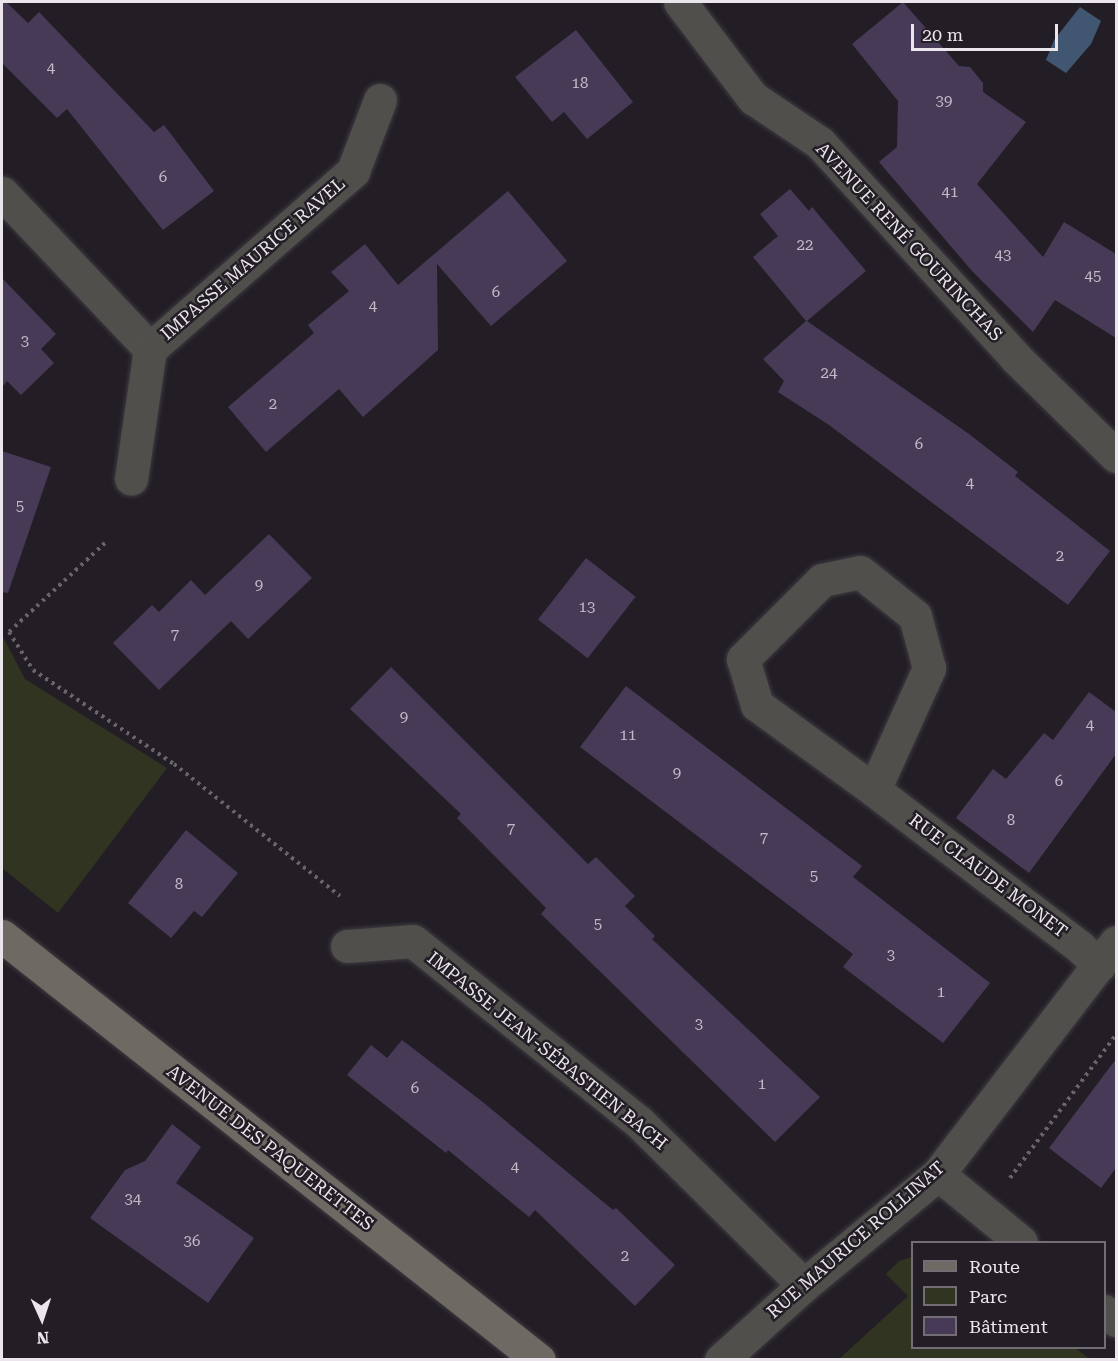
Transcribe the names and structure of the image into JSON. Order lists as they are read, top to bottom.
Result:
{
  "streets": {
    "main road": ["AVENUE DES PAQUERETTES"],
    "street": [
      "AVENUE RENÉ GOURINCHAS",
      "IMPASSE MAURICE RAVEL",
      "RUE CLAUDE MONET",
      "IMPASSE JEAN-SÉBASTIEN BACH",
      "RUE MAURICE ROLLINAT"
    ]
  },
  "crossings": [
    ["RUE CLAUDE MONET", "RUE MAURICE ROLLINAT"],
    ["IMPASSE JEAN-SÉBASTIEN BACH", "RUE MAURICE ROLLINAT"]
  ],
  "house_numbers": [
    "4",
    "18",
    "39",
    "6",
    "41",
    "22",
    "43",
    "45",
    "6",
    "4",
    "3",
    "24",
    "2",
    "6",
    "4",
    "5",
    "2",
    "9",
    "13",
    "7",
    "9",
    "4",
    "11",
    "9",
    "6",
    "8",
    "7",
    "7",
    "5",
    "8",
    "5",
    "3",
    "1",
    "3",
    "1",
    "6",
    "4",
    "34",
    "36",
    "2"
  ],
  "legend": ["Route", "Parc", "Bâtiment"],
  "scale_bar": "20 m",
  "north": "bottom"
}
